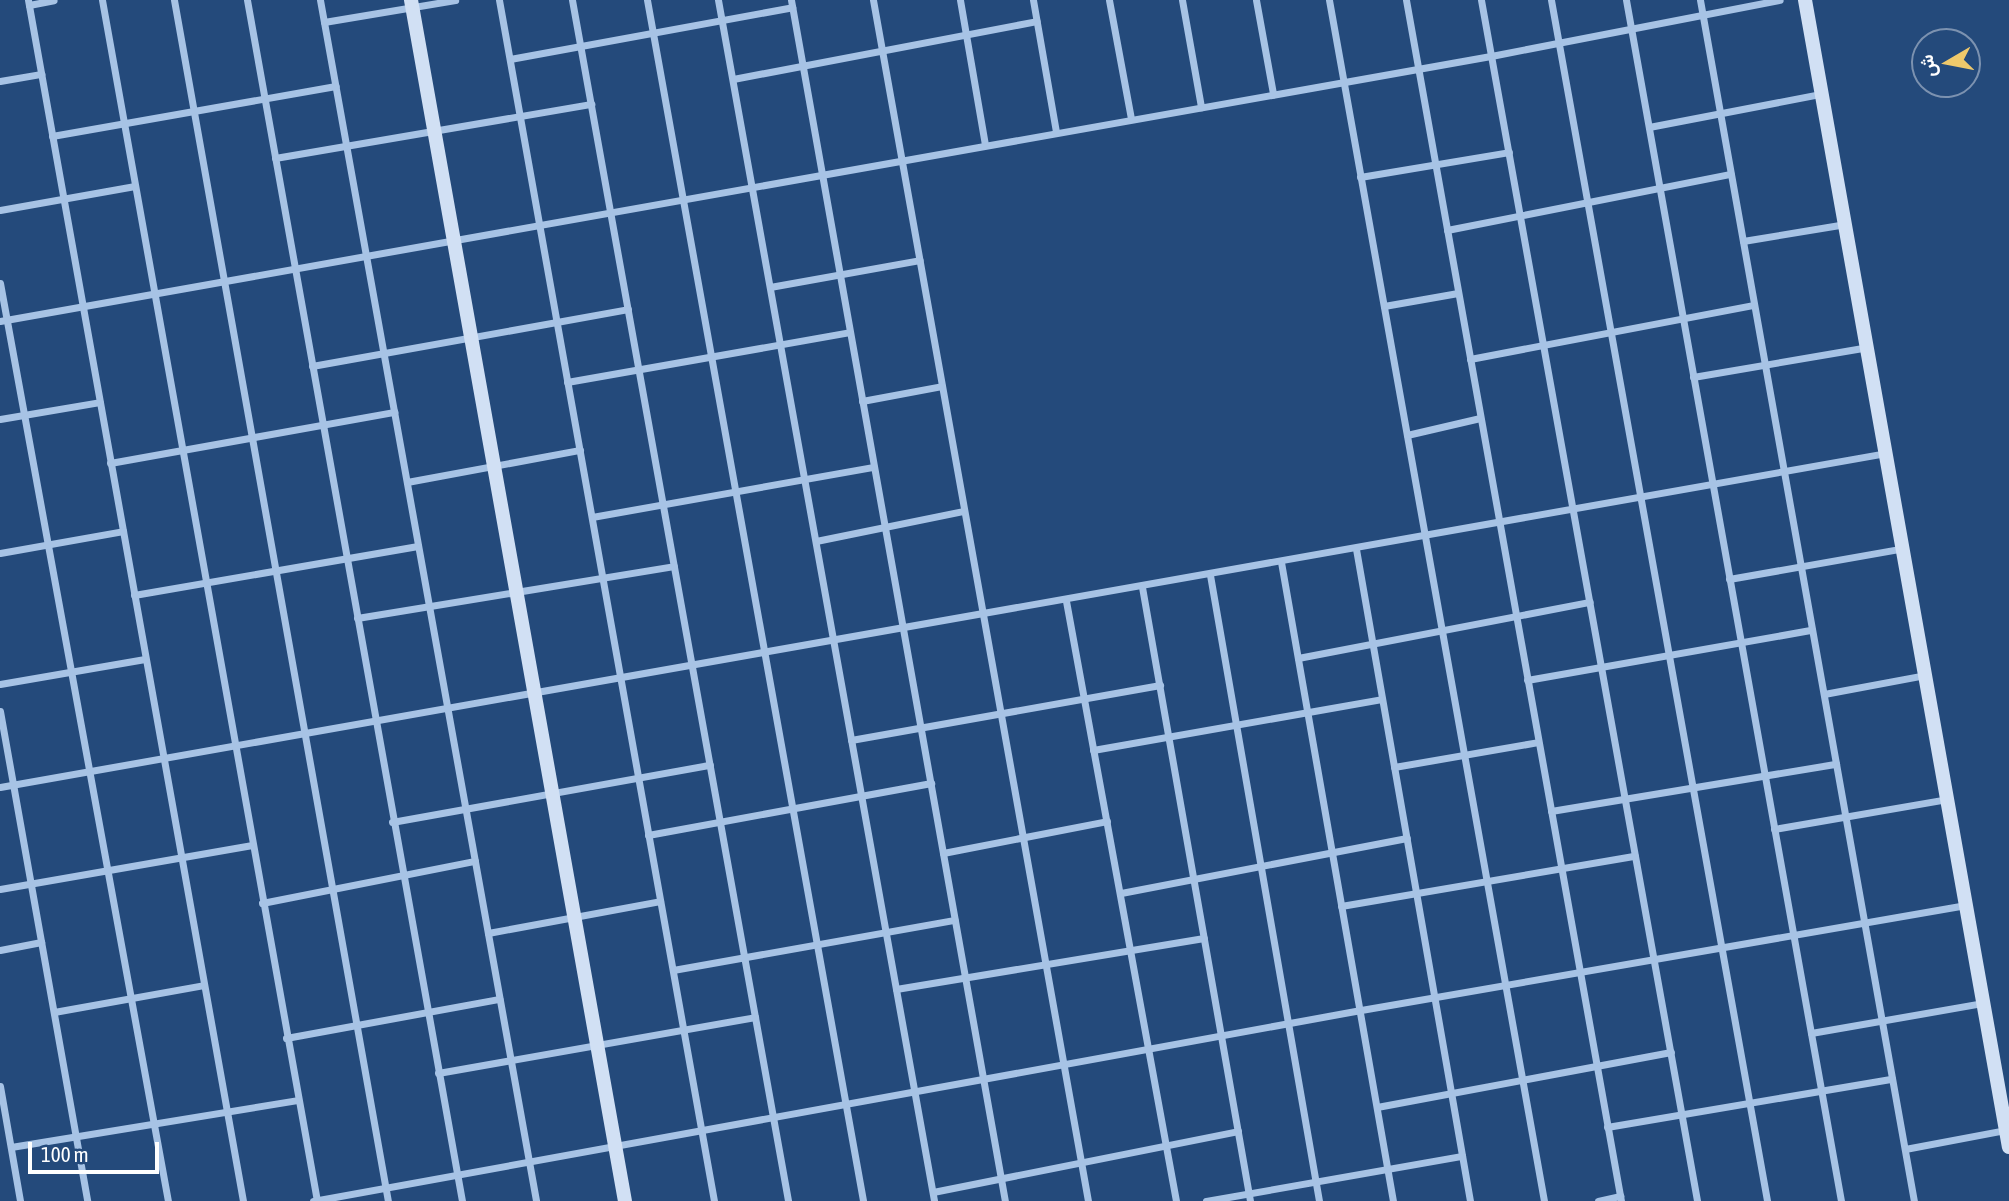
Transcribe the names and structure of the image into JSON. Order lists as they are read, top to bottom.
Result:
{
  "scale_bar": "100 m",
  "north": "left"
}
